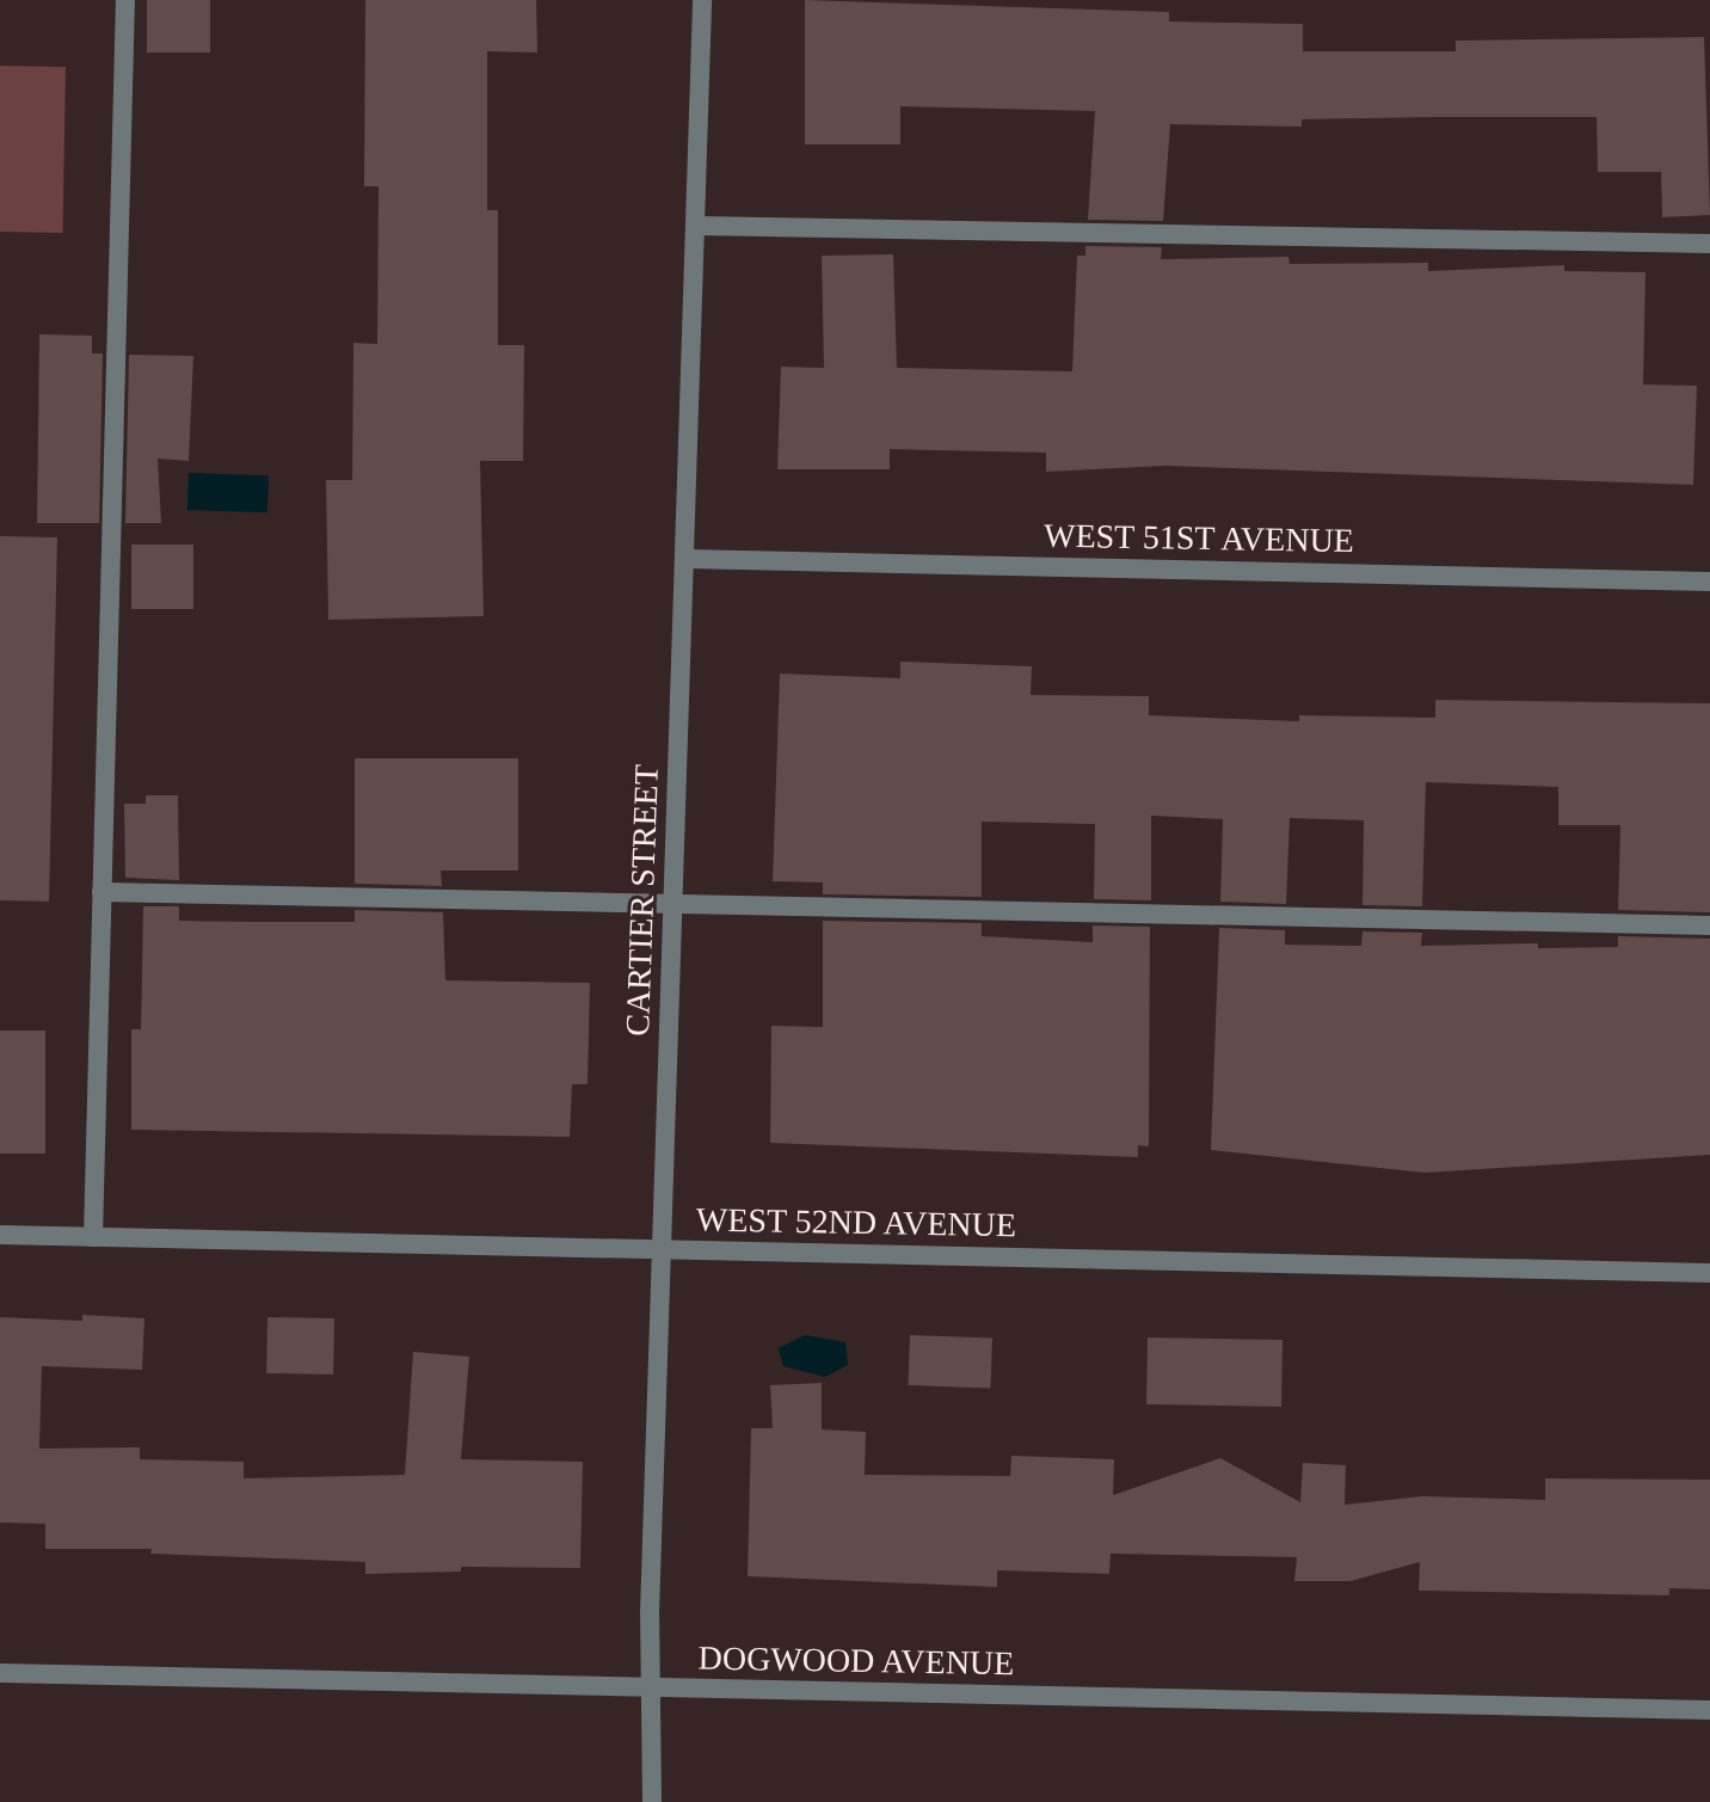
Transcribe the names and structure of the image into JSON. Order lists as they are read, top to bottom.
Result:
{
  "streets": {
    "street": [
      "WEST 51ST AVENUE",
      "CARTIER STREET",
      "WEST 52ND AVENUE",
      "DOGWOOD AVENUE"
    ]
  },
  "crossings": [
    ["WEST 51ST AVENUE", "CARTIER STREET"],
    ["CARTIER STREET", "WEST 52ND AVENUE"],
    ["CARTIER STREET", "DOGWOOD AVENUE"]
  ]
}
